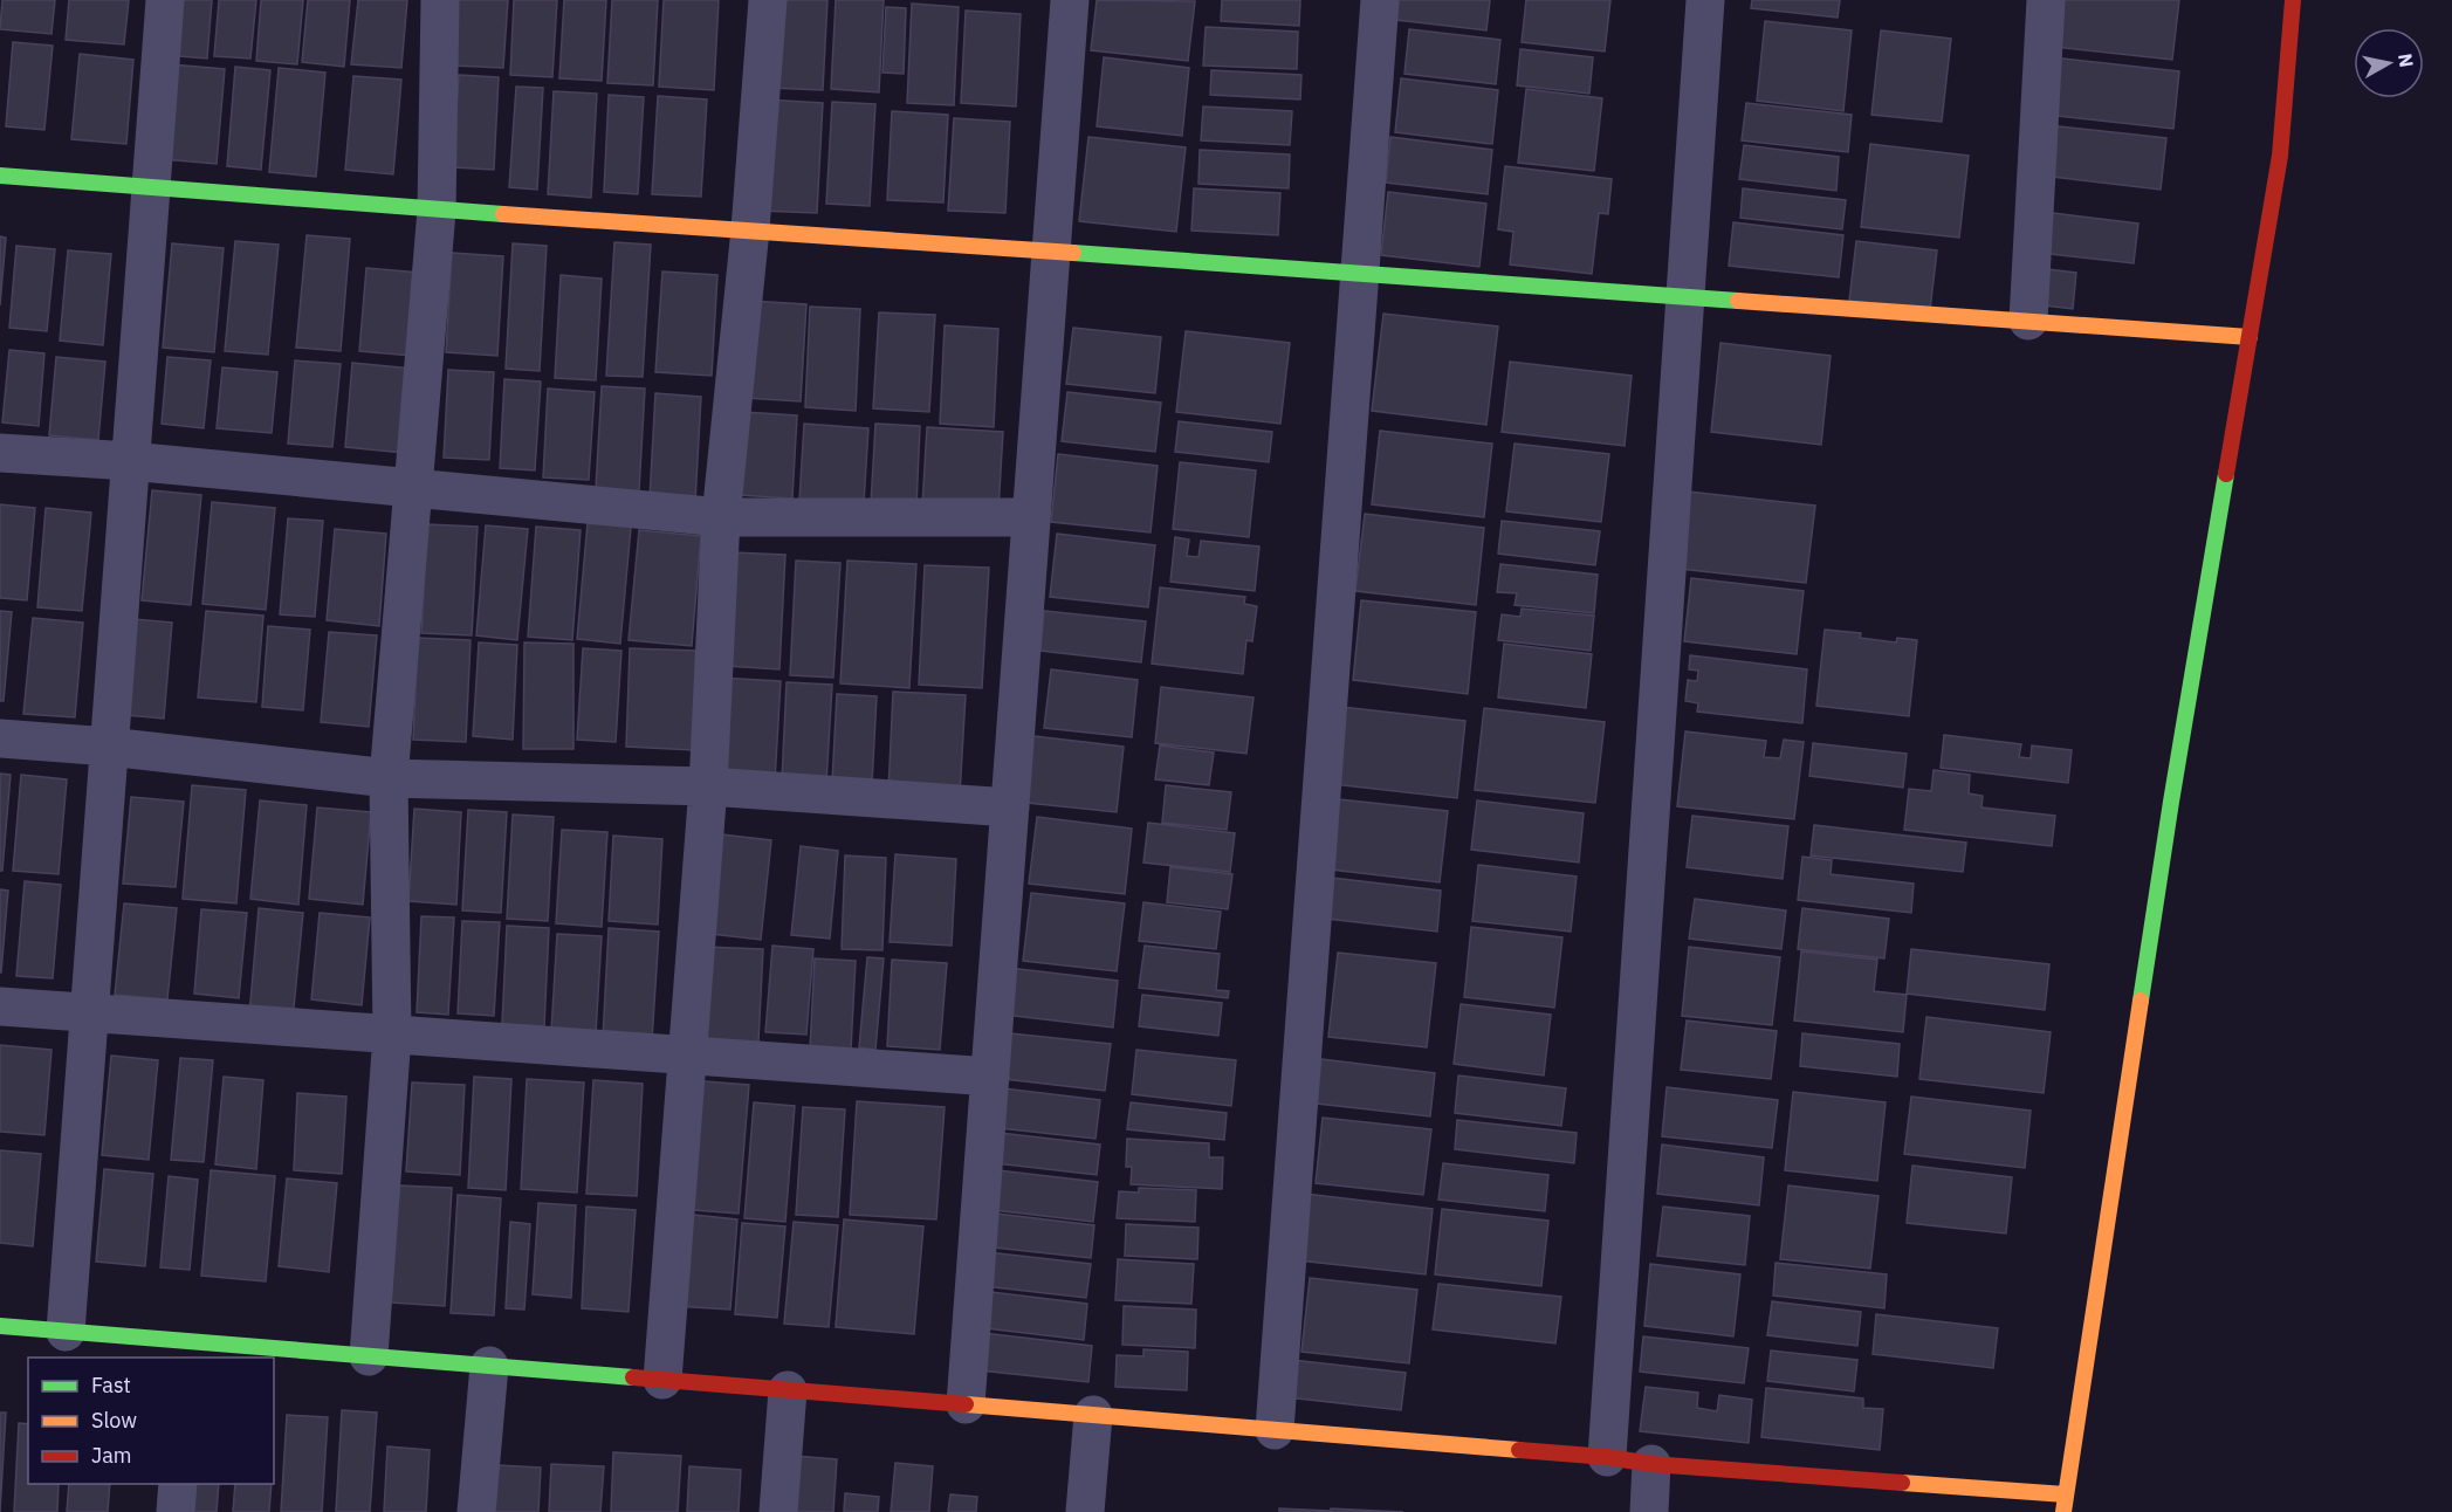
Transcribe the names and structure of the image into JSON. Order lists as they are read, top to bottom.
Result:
{
  "legend": ["Fast", "Slow", "Jam"],
  "north": "right"
}
